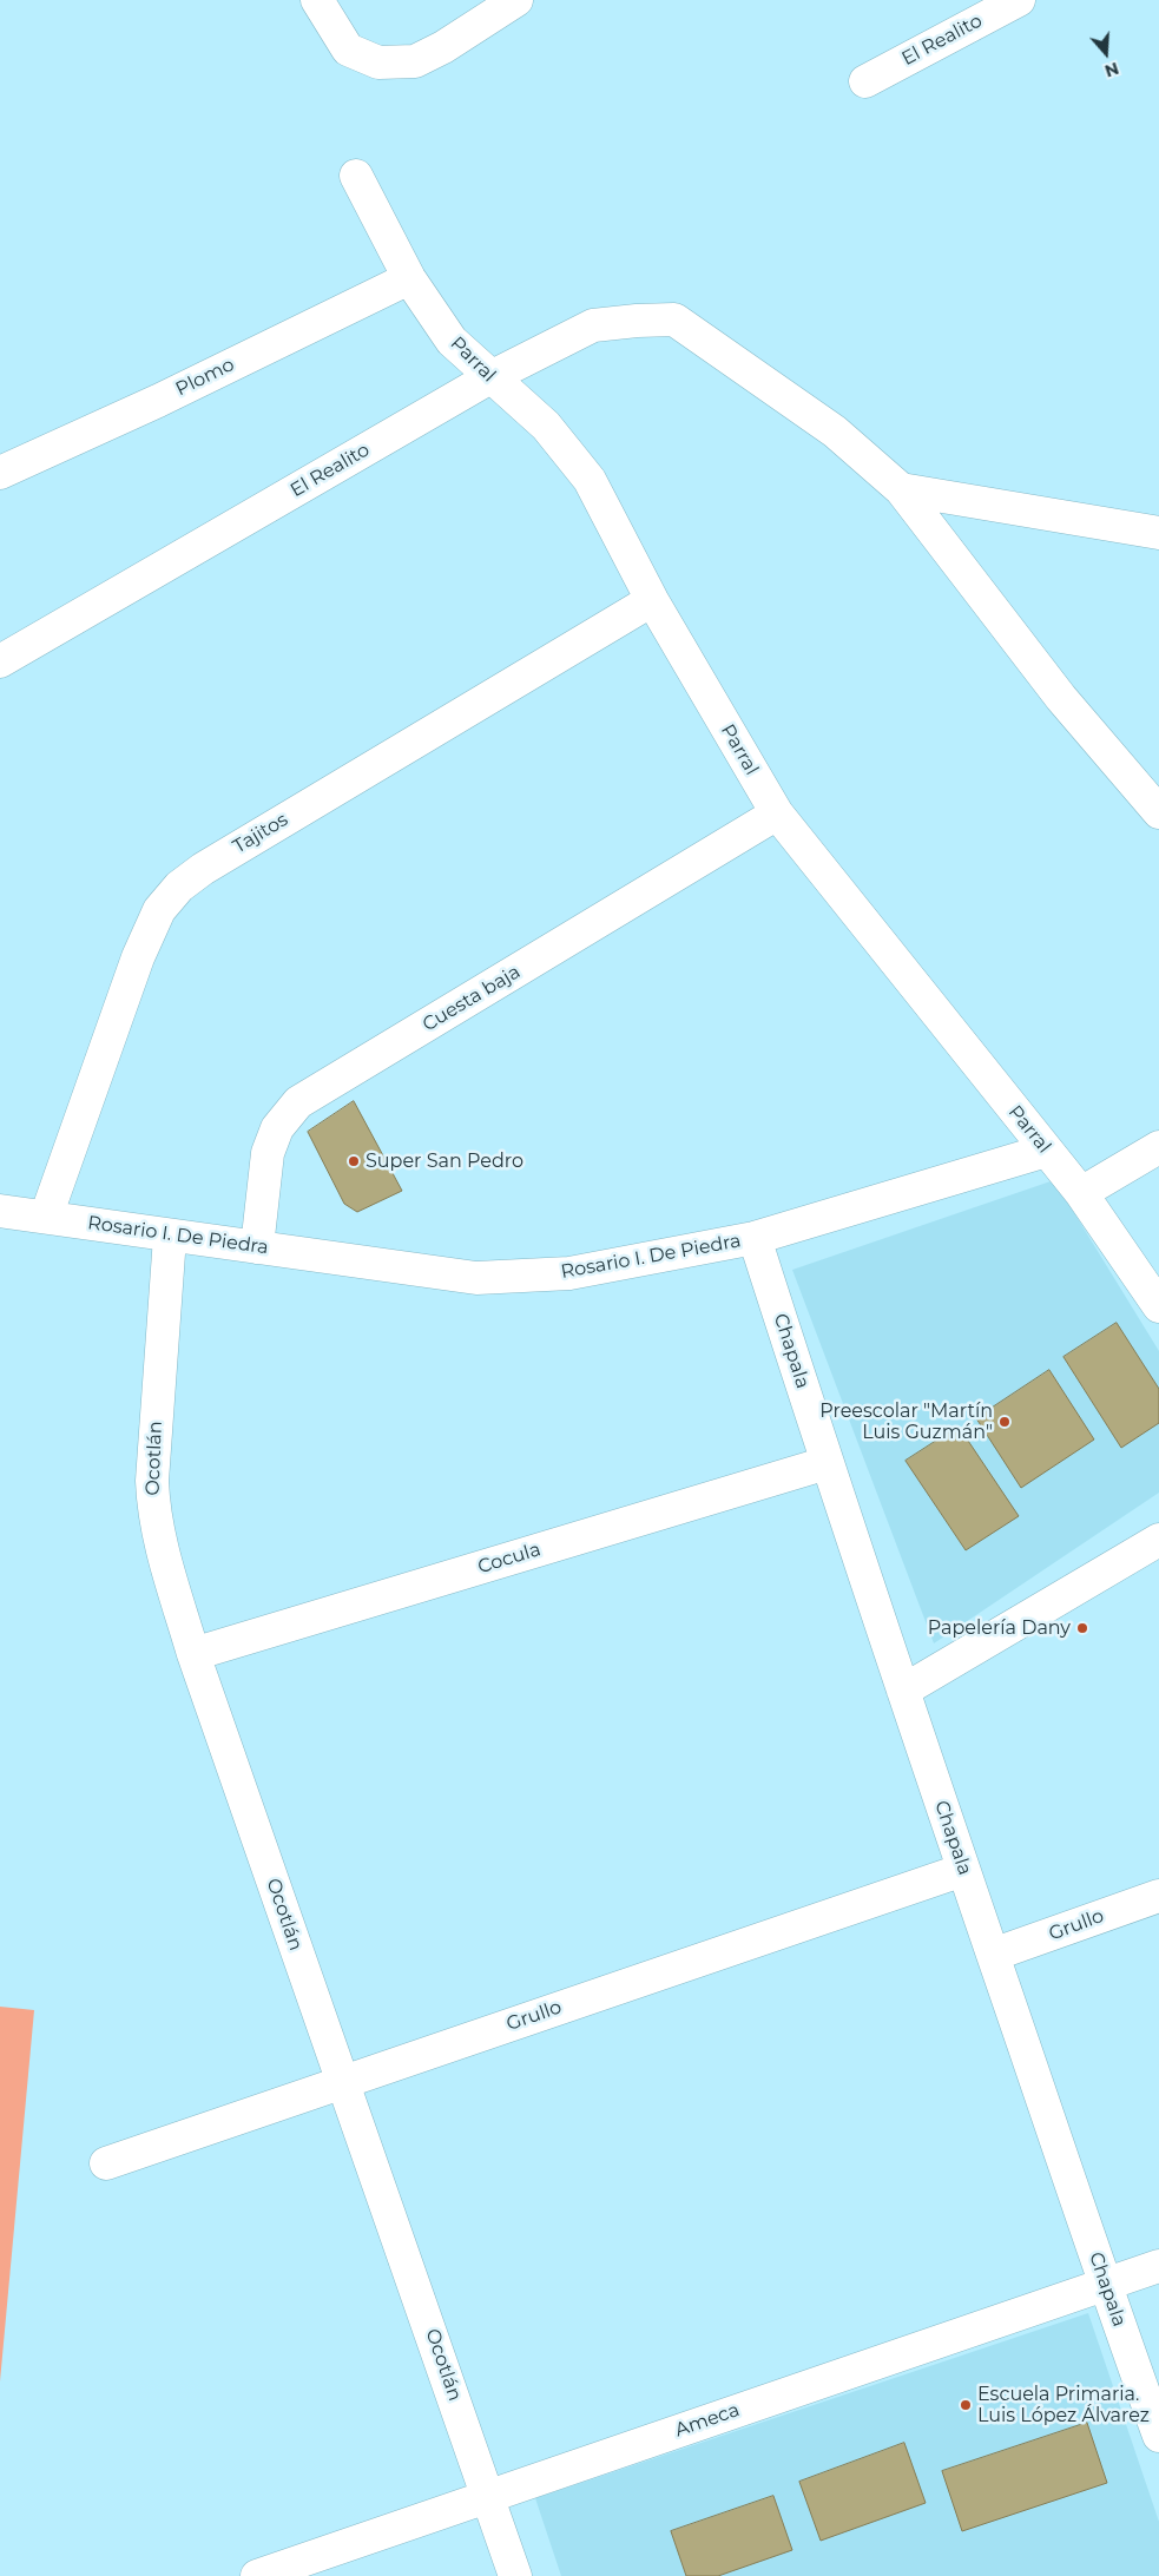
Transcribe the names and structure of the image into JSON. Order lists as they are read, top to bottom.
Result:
{
  "streets": {
    "street": [
      "El Realito",
      "Parral",
      "Plomo",
      "Tajitos",
      "Cuesta baja",
      "Rosario I. De Piedra",
      "Chapala",
      "Ocotlán",
      "Cocula",
      "Grullo",
      "Ameca"
    ]
  },
  "crossings": [
    ["El Realito", "Parral"],
    ["Parral", "Plomo"],
    ["Parral", "Tajitos"],
    ["Parral", "Cuesta baja"],
    ["Parral", "Rosario I. De Piedra"],
    ["Tajitos", "Rosario I. De Piedra"],
    ["Cuesta baja", "Rosario I. De Piedra"],
    ["Rosario I. De Piedra", "Chapala"],
    ["Rosario I. De Piedra", "Ocotlán"],
    ["Chapala", "Cocula"],
    ["Chapala", "Grullo"],
    ["Chapala", "Ameca"],
    ["Ocotlán", "Cocula"],
    ["Ocotlán", "Grullo"],
    ["Ocotlán", "Ameca"]
  ],
  "places": [
    "Super San Pedro",
    "Preescolar \"Martín Luis Guzmán\"",
    "Papelería Dany",
    "Escuela Primaria. Luis López Álvarez"
  ],
  "north": "bottom"
}
